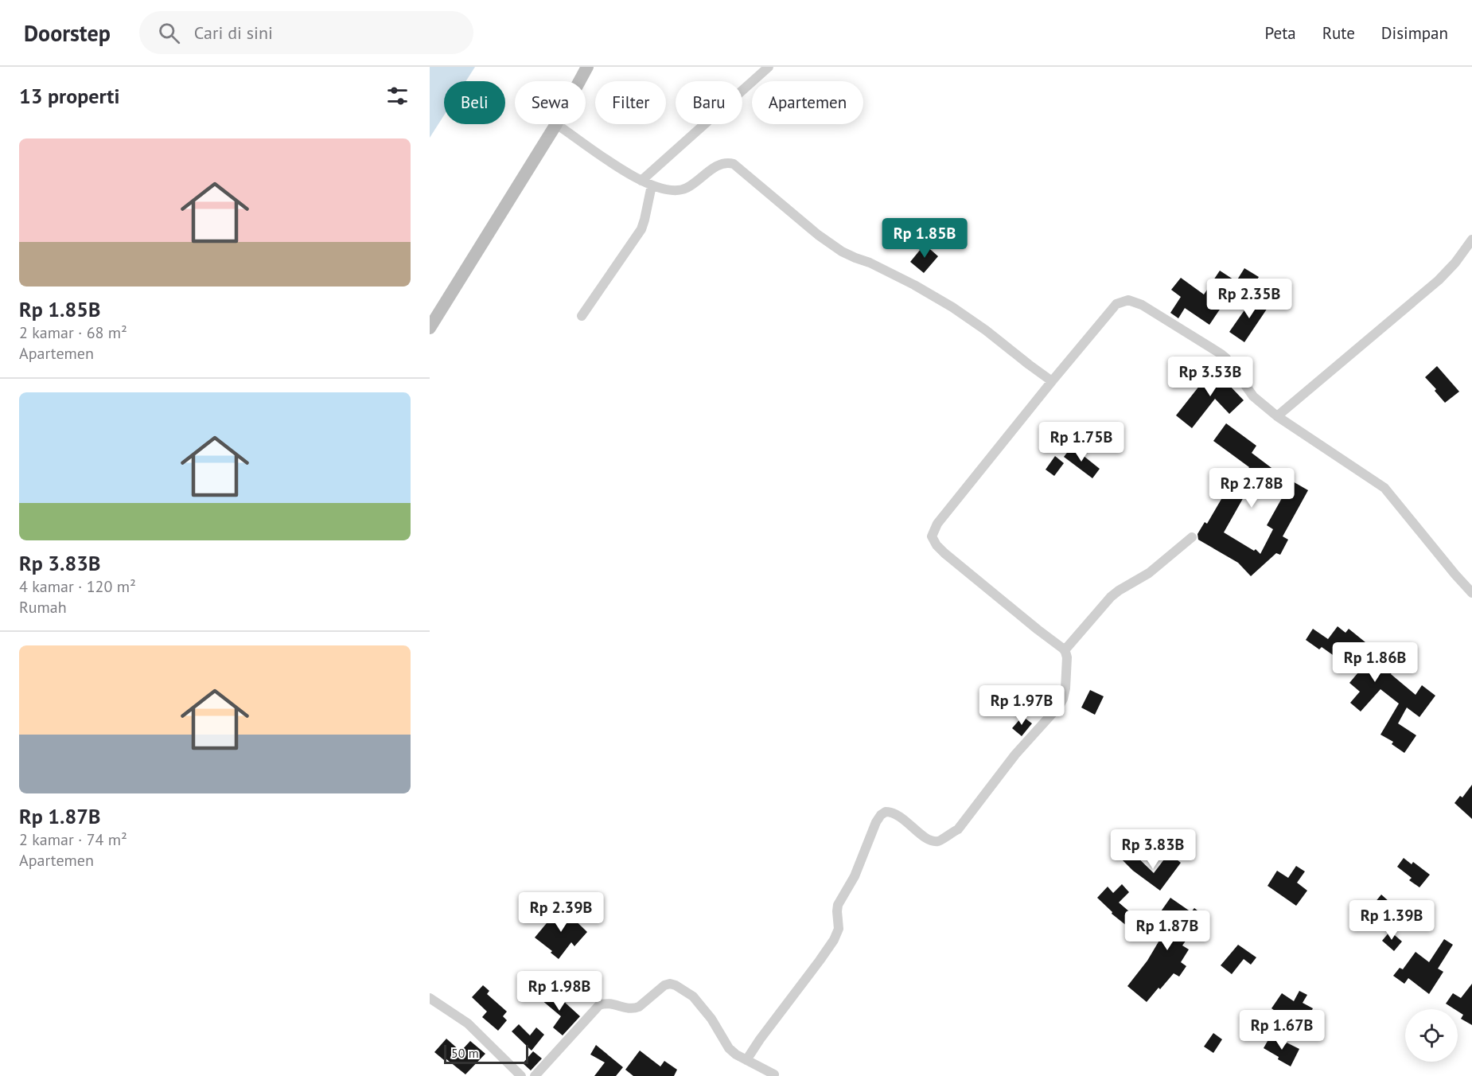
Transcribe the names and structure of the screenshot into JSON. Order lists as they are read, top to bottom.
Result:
{
  "scale_bar": "50 m",
  "page": {
    "header": "Doorstep",
    "search": "Cari di sini",
    "nav": ["Peta", "Rute", "Disimpan"],
    "heading": "13 properti",
    "chip": [
      "Beli",
      "Sewa",
      "Filter",
      "Baru",
      "Apartemen"
    ],
    "list": [
      {
        "name": "Rp 1.85B",
        "note": "2 kamar · 68 m² · Apartemen"
      },
      {
        "name": "Rp 3.83B",
        "note": "4 kamar · 120 m² · Rumah"
      },
      {
        "name": "Rp 1.87B",
        "note": "2 kamar · 74 m² · Apartemen"
      }
    ],
    "price": [
      "Rp 1.85B",
      "Rp 2.35B",
      "Rp 3.53B",
      "Rp 1.75B",
      "Rp 2.78B",
      "Rp 1.86B",
      "Rp 1.97B",
      "Rp 3.83B",
      "Rp 2.39B",
      "Rp 1.39B",
      "Rp 1.87B",
      "Rp 1.98B",
      "Rp 1.67B"
    ],
    "scale": "50 m"
  }
}
